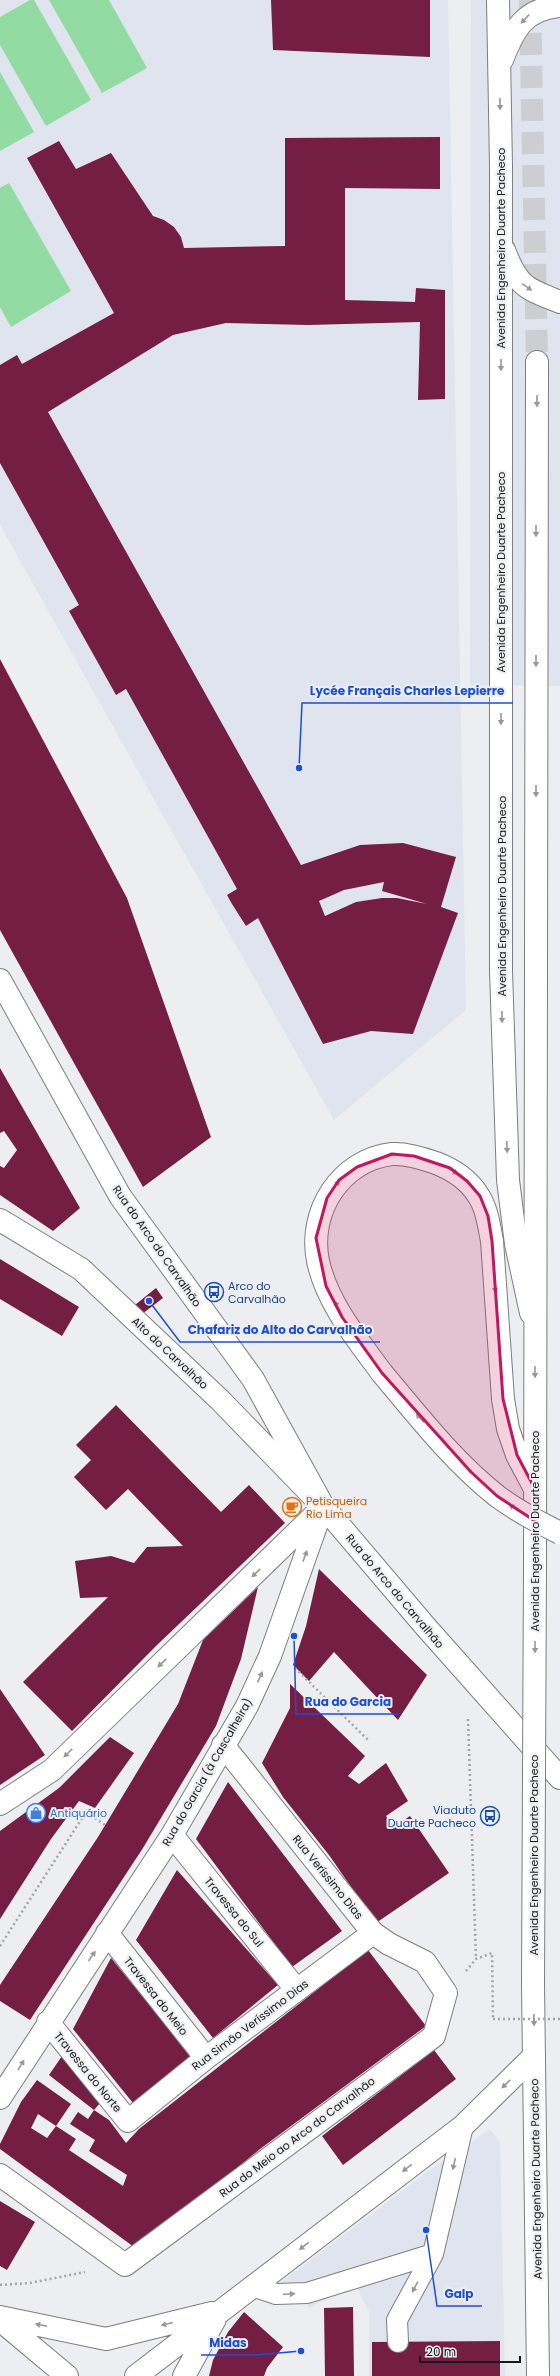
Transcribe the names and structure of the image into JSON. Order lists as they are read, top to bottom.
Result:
{
  "streets": {
    "main road": [
      "Avenida Engenheiro Duarte Pacheco",
      "Rua do Arco do Carvalhão",
      "Alto do Carvalhão",
      "Rua do Garcia (à Cascalheira)",
      "Rua Veríssimo Dias",
      "Travessa do Sul",
      "Travessa do Meio",
      "Rua Simão Veríssimo Dias",
      "Travessa do Norte",
      "Rua do Meio ao Arco do Carvalhão"
    ]
  },
  "crossings": [
    ["Rua do Arco do Carvalhão", "Alto do Carvalhão"],
    ["Rua do Arco do Carvalhão", "Rua do Garcia (à Cascalheira)"],
    ["Alto do Carvalhão", "Rua do Garcia (à Cascalheira)"],
    ["Rua do Garcia (à Cascalheira)", "Rua Veríssimo Dias"],
    ["Rua do Garcia (à Cascalheira)", "Travessa do Sul"],
    ["Rua do Garcia (à Cascalheira)", "Travessa do Meio"],
    ["Rua do Garcia (à Cascalheira)", "Travessa do Norte"],
    ["Rua Veríssimo Dias", "Rua Simão Veríssimo Dias"],
    ["Rua Veríssimo Dias", "Rua do Meio ao Arco do Carvalhão"],
    ["Travessa do Sul", "Rua Simão Veríssimo Dias"],
    ["Travessa do Meio", "Rua Simão Veríssimo Dias"],
    ["Rua Simão Veríssimo Dias", "Travessa do Norte"]
  ],
  "one_way": ["Avenida Engenheiro Duarte Pacheco"],
  "places": {
    "other": [
      "Lycée Français Charles Lepierre",
      "Chafariz do Alto do Carvalhão",
      "Rua do Garcia",
      "Galp",
      "Midas"
    ],
    "bus stop": ["Arco do Carvalhão", "Viaduto Duarte Pacheco"],
    "cafe": ["Petisqueira Rio Lima"],
    "shop": ["Antiquário"]
  },
  "scale_bar": "20 m"
}
